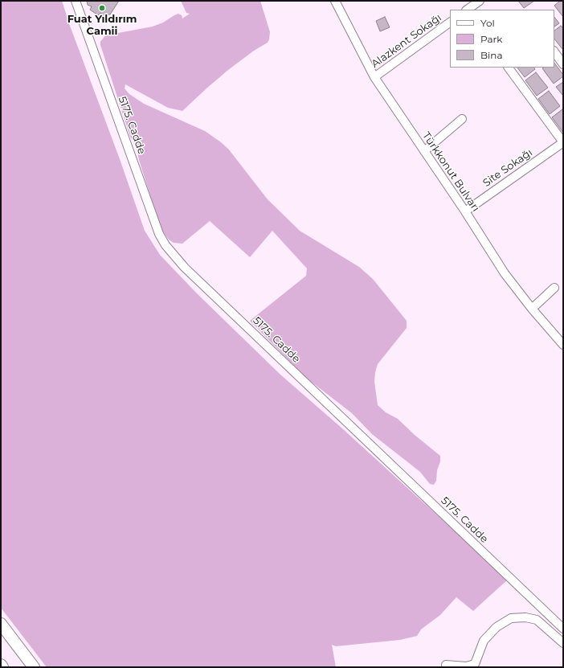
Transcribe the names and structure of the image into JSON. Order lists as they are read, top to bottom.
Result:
{
  "streets": {
    "street": [
      "Alazkent Sokağı",
      "5175. Cadde",
      "Site Sokağı",
      "Türkkonut Bulvarı"
    ]
  },
  "crossings": [
    ["Alazkent Sokağı", "Türkkonut Bulvarı"],
    ["Site Sokağı", "Türkkonut Bulvarı"]
  ],
  "places": ["Fuat Yıldırım Camii"],
  "legend": ["Yol", "Park", "Bina"]
}
